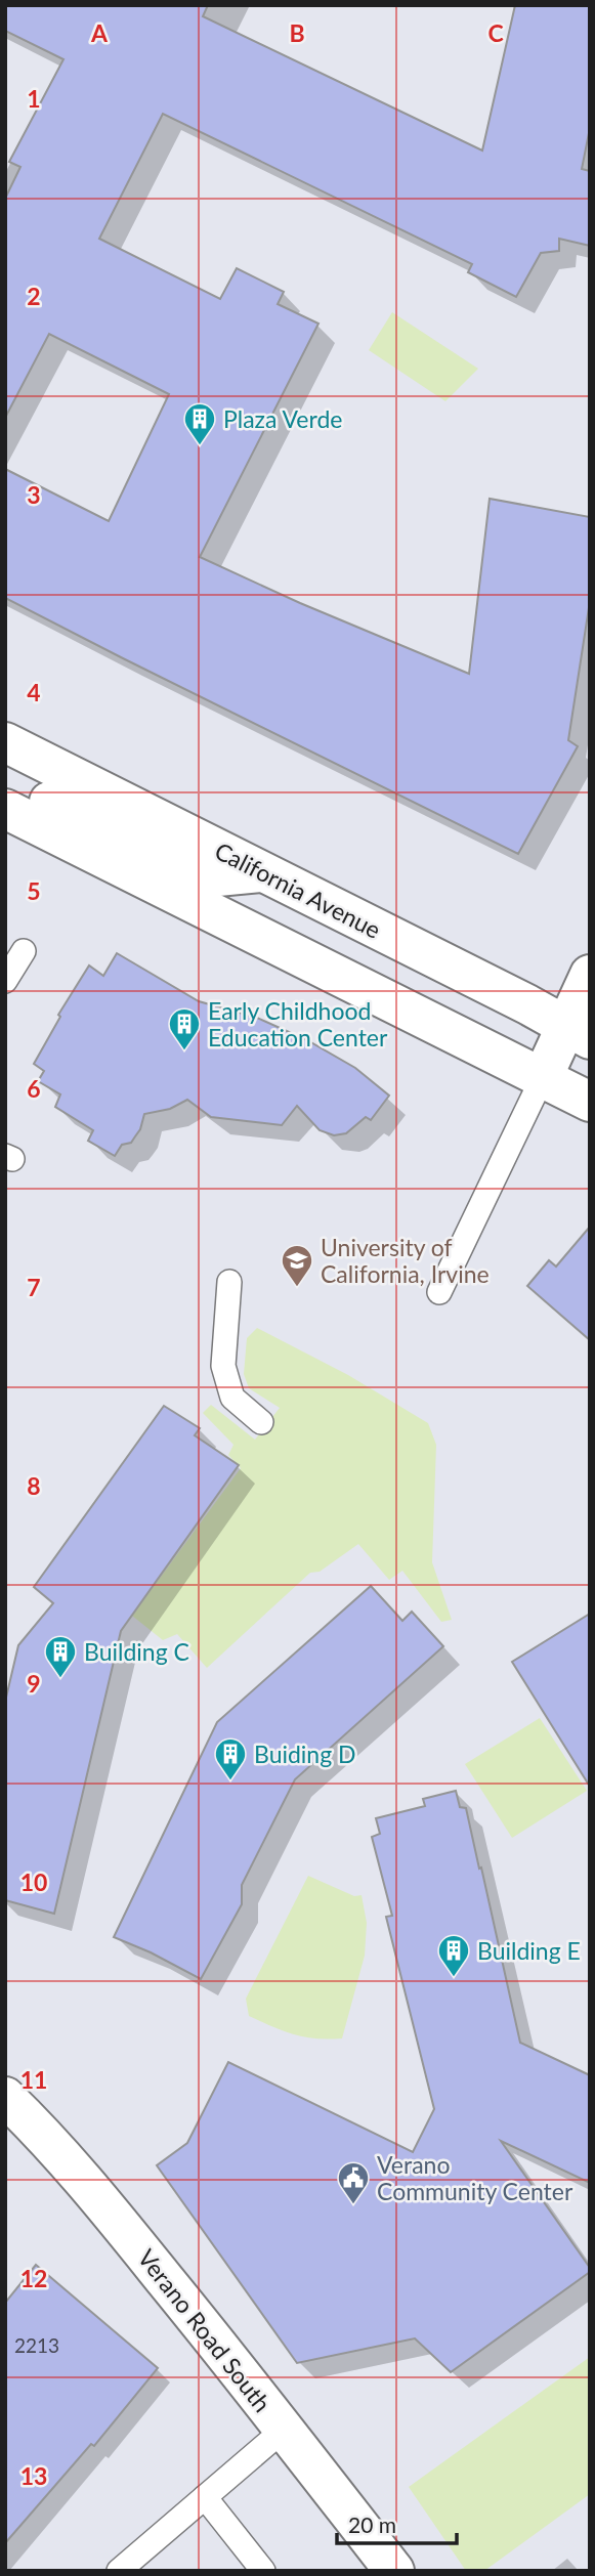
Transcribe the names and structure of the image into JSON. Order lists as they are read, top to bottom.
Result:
{
  "streets": {
    "main road": ["California Avenue", "Verano Road South"]
  },
  "places": {
    "building": [
      "Plaza Verde",
      "Early Childhood Education Center",
      "Building C",
      "Buiding D",
      "Building E"
    ],
    "school or university": ["University of California, Irvine"],
    "public building": ["Verano Community Center"]
  },
  "house_numbers": ["2213"],
  "scale_bar": "20 m",
  "grid": {
    "columns": ["A", "B", "C"],
    "rows": [
      "1",
      "2",
      "3",
      "4",
      "5",
      "6",
      "7",
      "8",
      "9",
      "10",
      "11",
      "12",
      "13"
    ]
  }
}
